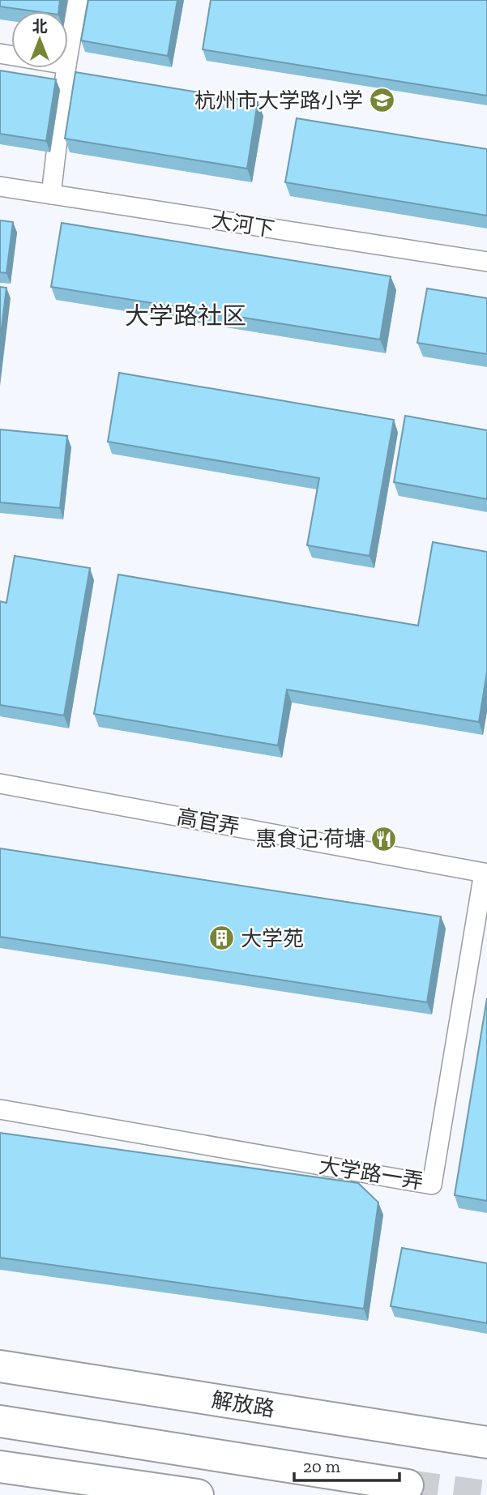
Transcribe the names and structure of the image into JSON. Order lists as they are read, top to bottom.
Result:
{
  "streets": {
    "main road": ["解放路"],
    "lane": ["大河下", "高官弄", "大学路一弄"]
  },
  "crossings": [
    ["高官弄", "大学路一弄"]
  ],
  "districts": ["大学路社区"],
  "places": {
    "school or university": ["杭州市大学路小学"],
    "restaurant": ["惠食记·荷塘"],
    "building": ["大学苑"]
  },
  "scale_bar": "20 m",
  "north": "top"
}
